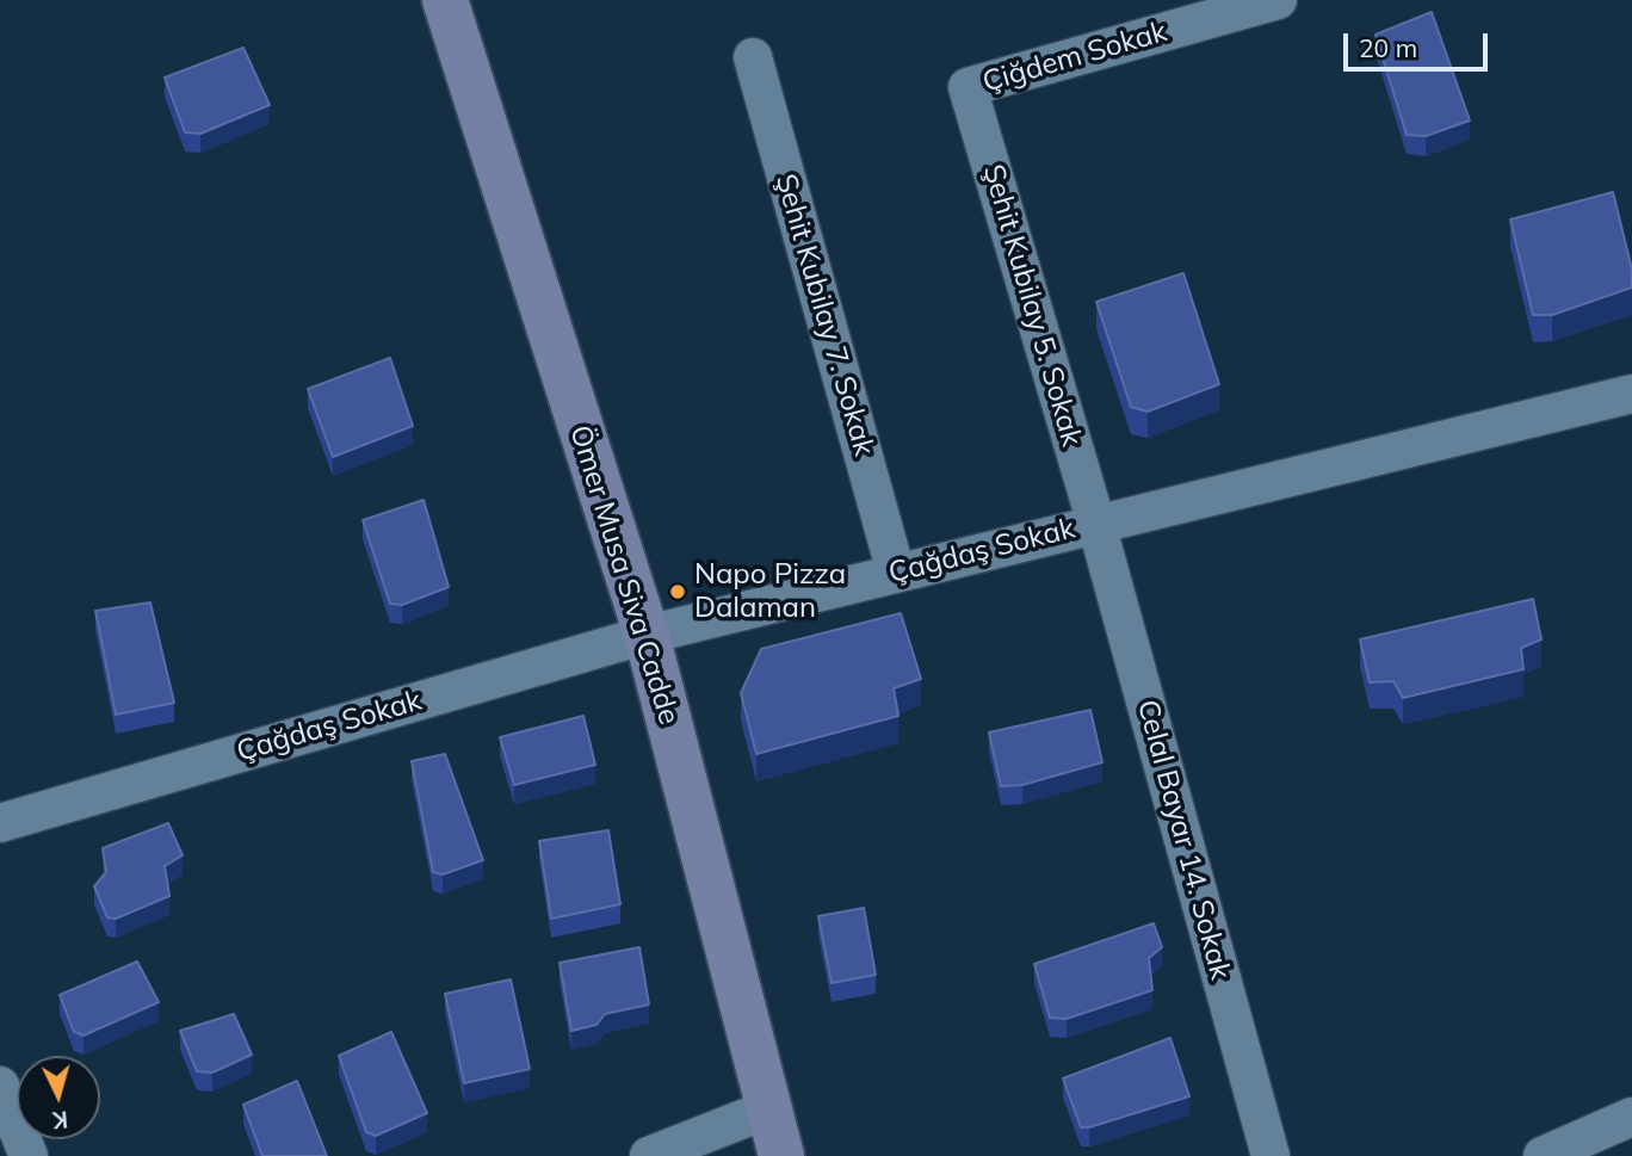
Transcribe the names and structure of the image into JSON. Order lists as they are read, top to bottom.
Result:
{
  "streets": {
    "main road": ["Ömer Musa Siva Cadde"],
    "street": [
      "Çiğdem Sokak",
      "Şehit Kubilay 5. Sokak",
      "Şehit Kubilay 7. Sokak",
      "Çağdaş Sokak",
      "Celal Bayar 14. Sokak"
    ]
  },
  "crossings": [
    ["Çiğdem Sokak", "Şehit Kubilay 5. Sokak"],
    ["Şehit Kubilay 5. Sokak", "Çağdaş Sokak"],
    ["Şehit Kubilay 5. Sokak", "Celal Bayar 14. Sokak"],
    ["Şehit Kubilay 7. Sokak", "Çağdaş Sokak"],
    ["Çağdaş Sokak", "Ömer Musa Siva Cadde"],
    ["Çağdaş Sokak", "Celal Bayar 14. Sokak"]
  ],
  "places": ["Napo Pizza Dalaman"],
  "scale_bar": "20 m",
  "north": "bottom"
}
